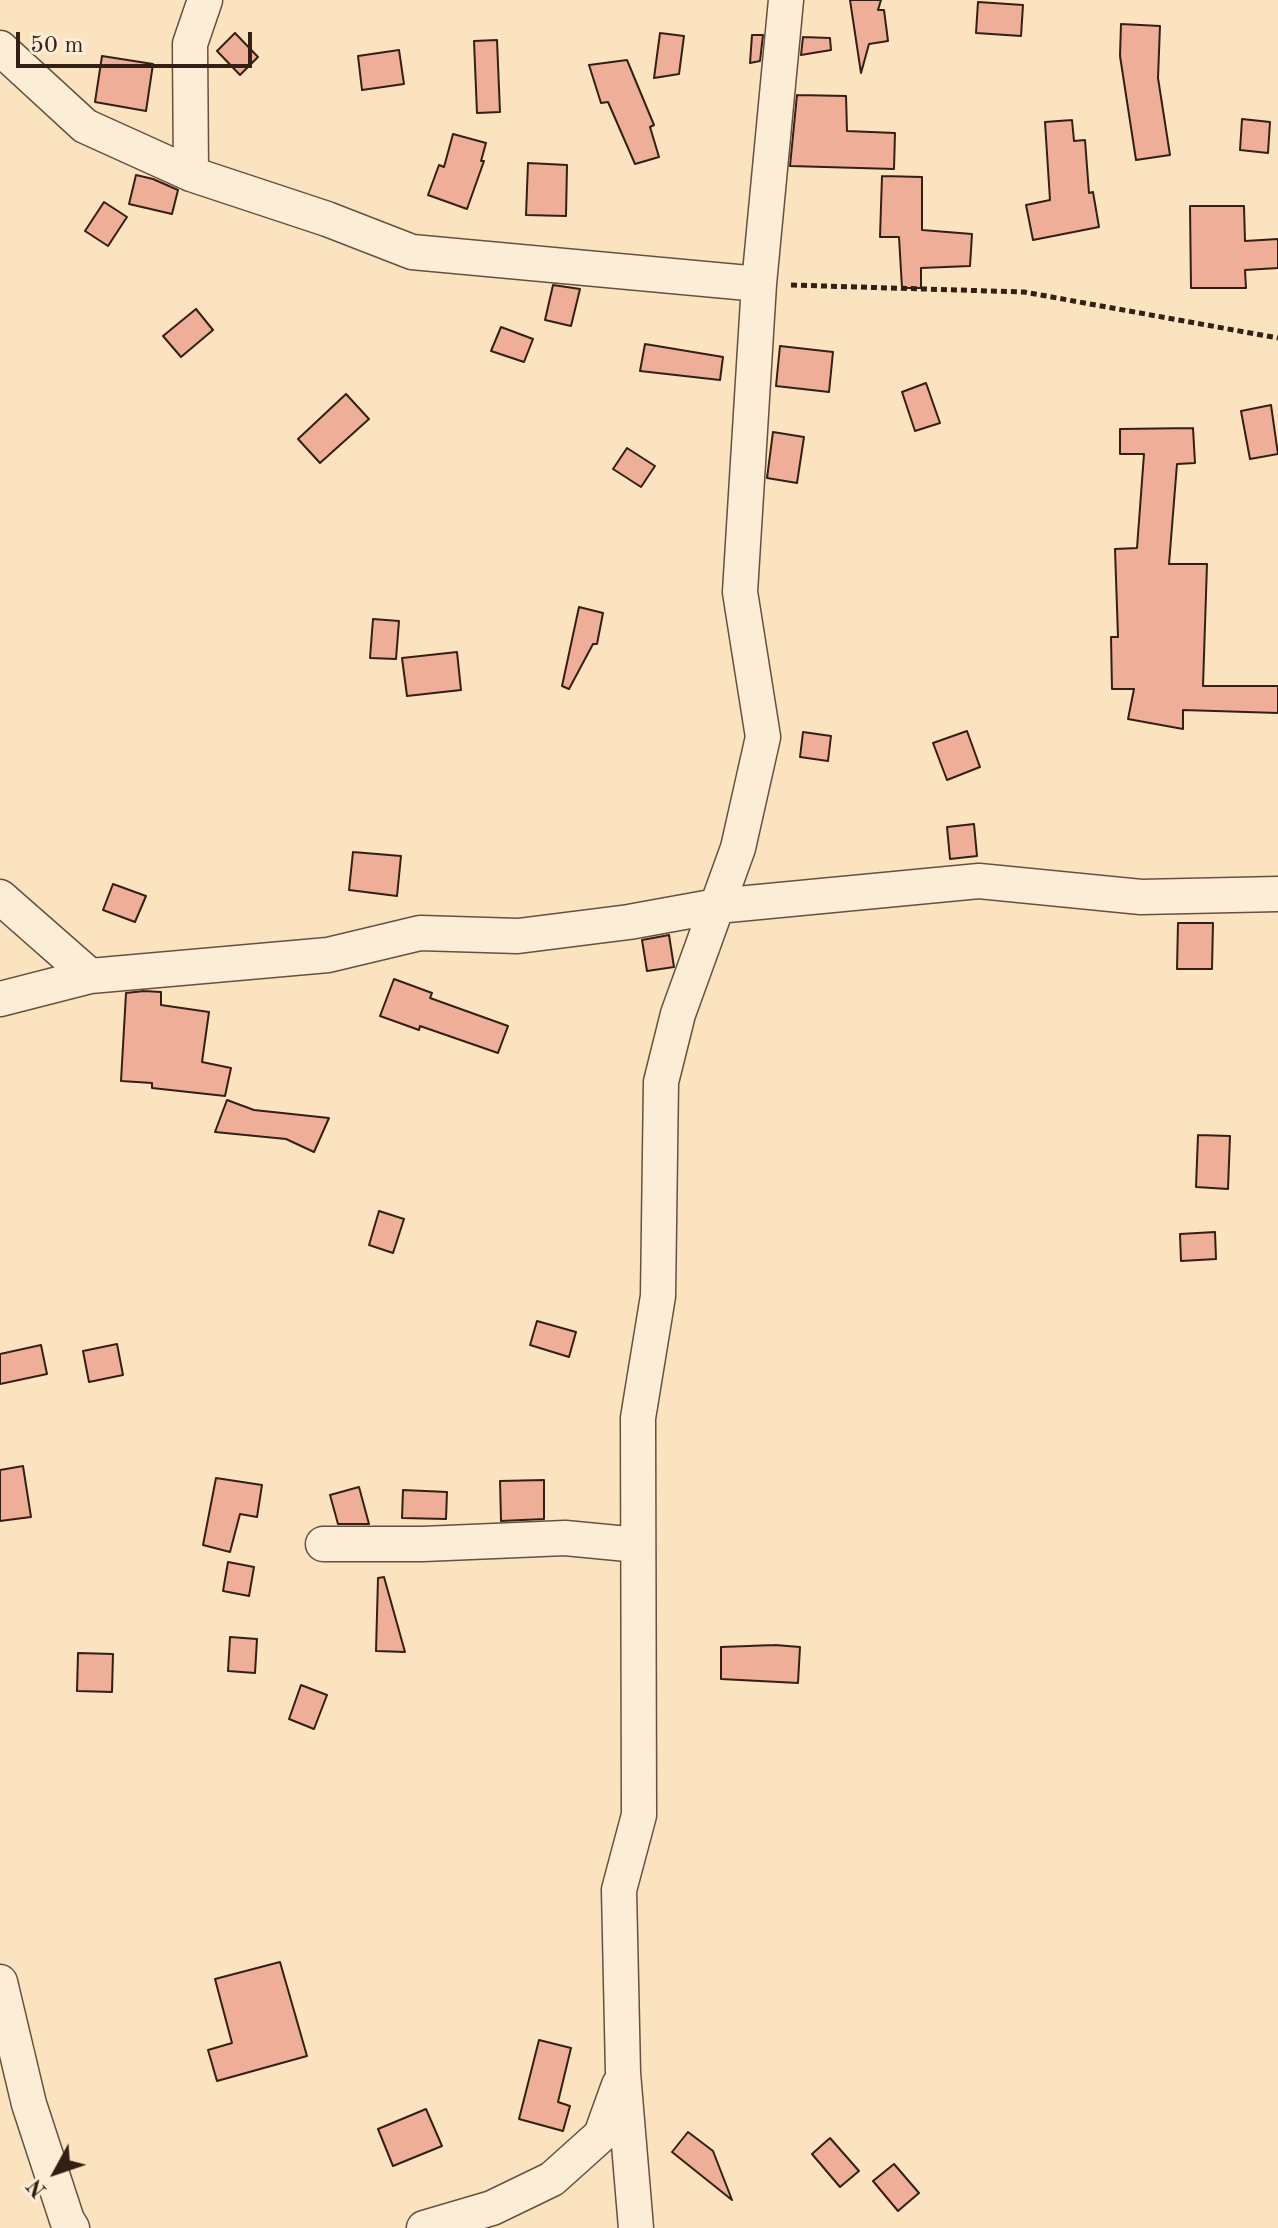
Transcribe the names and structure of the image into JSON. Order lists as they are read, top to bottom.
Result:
{
  "scale_bar": "50 m",
  "north": "bottom left"
}
